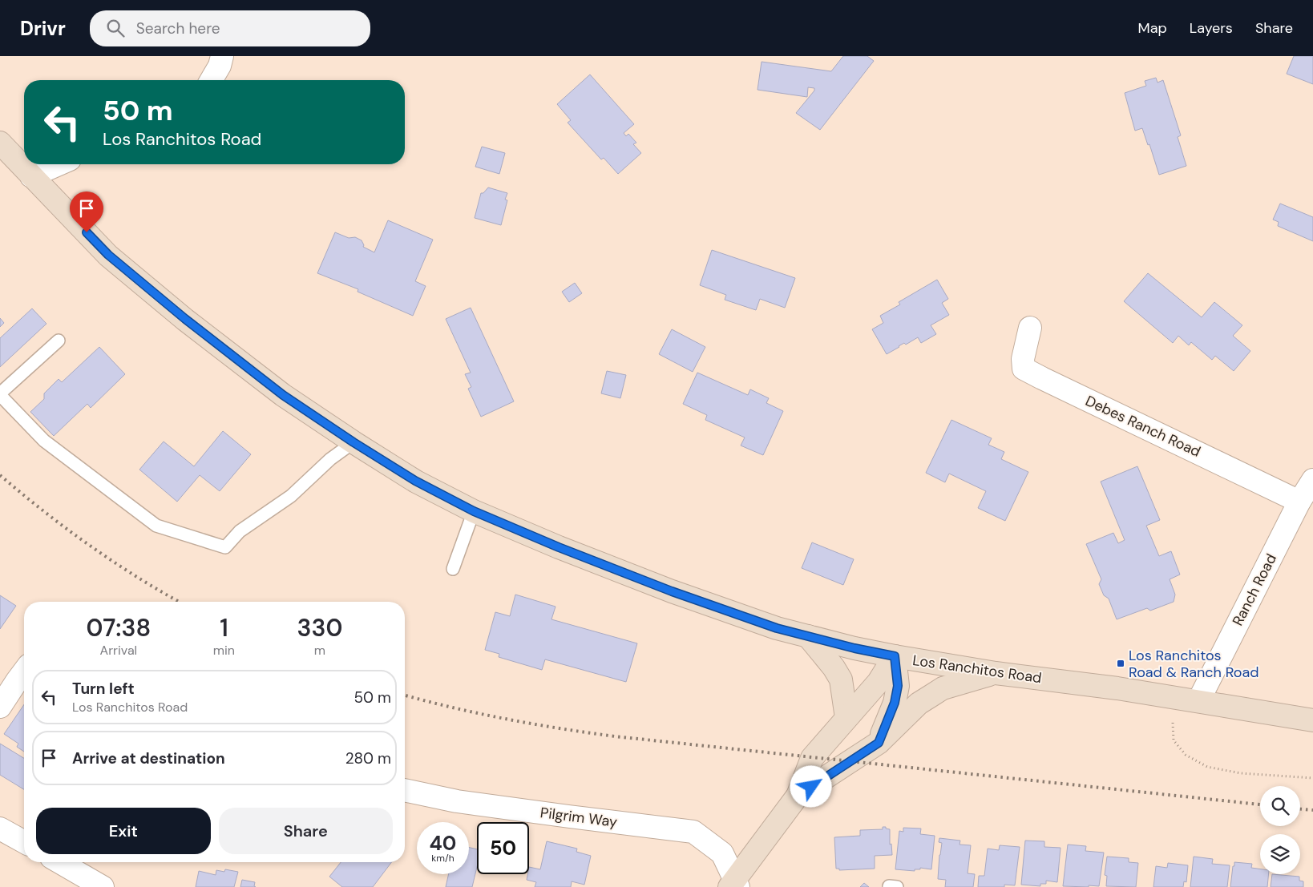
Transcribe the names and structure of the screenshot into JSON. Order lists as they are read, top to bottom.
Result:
{
  "streets": {
    "main road": ["Los Ranchitos Road"],
    "street": ["Debes Ranch Road", "Ranch Road", "Pilgrim Way"]
  },
  "crossings": [
    ["Debes Ranch Road", "Ranch Road"],
    ["Ranch Road", "Los Ranchitos Road"]
  ],
  "places": {
    "transit": ["Los Ranchitos Road & Ranch Road"]
  },
  "page": {
    "header": "Drivr",
    "search": "Search here",
    "nav": ["Map", "Layers", "Share"],
    "turn": ["50 m", "Los Ranchitos Road"],
    "eta": [
      "07:38",
      "Arrival",
      "1",
      "min",
      "330",
      "m"
    ],
    "list": [
      {
        "name": "Turn left",
        "note": "Los Ranchitos Road",
        "value": "50 m"
      },
      {
        "name": "Arrive at destination",
        "value": "280 m"
      }
    ],
    "buttons": ["Exit", "Share"],
    "speed": "40 km/h",
    "limit": "50"
  }
}
